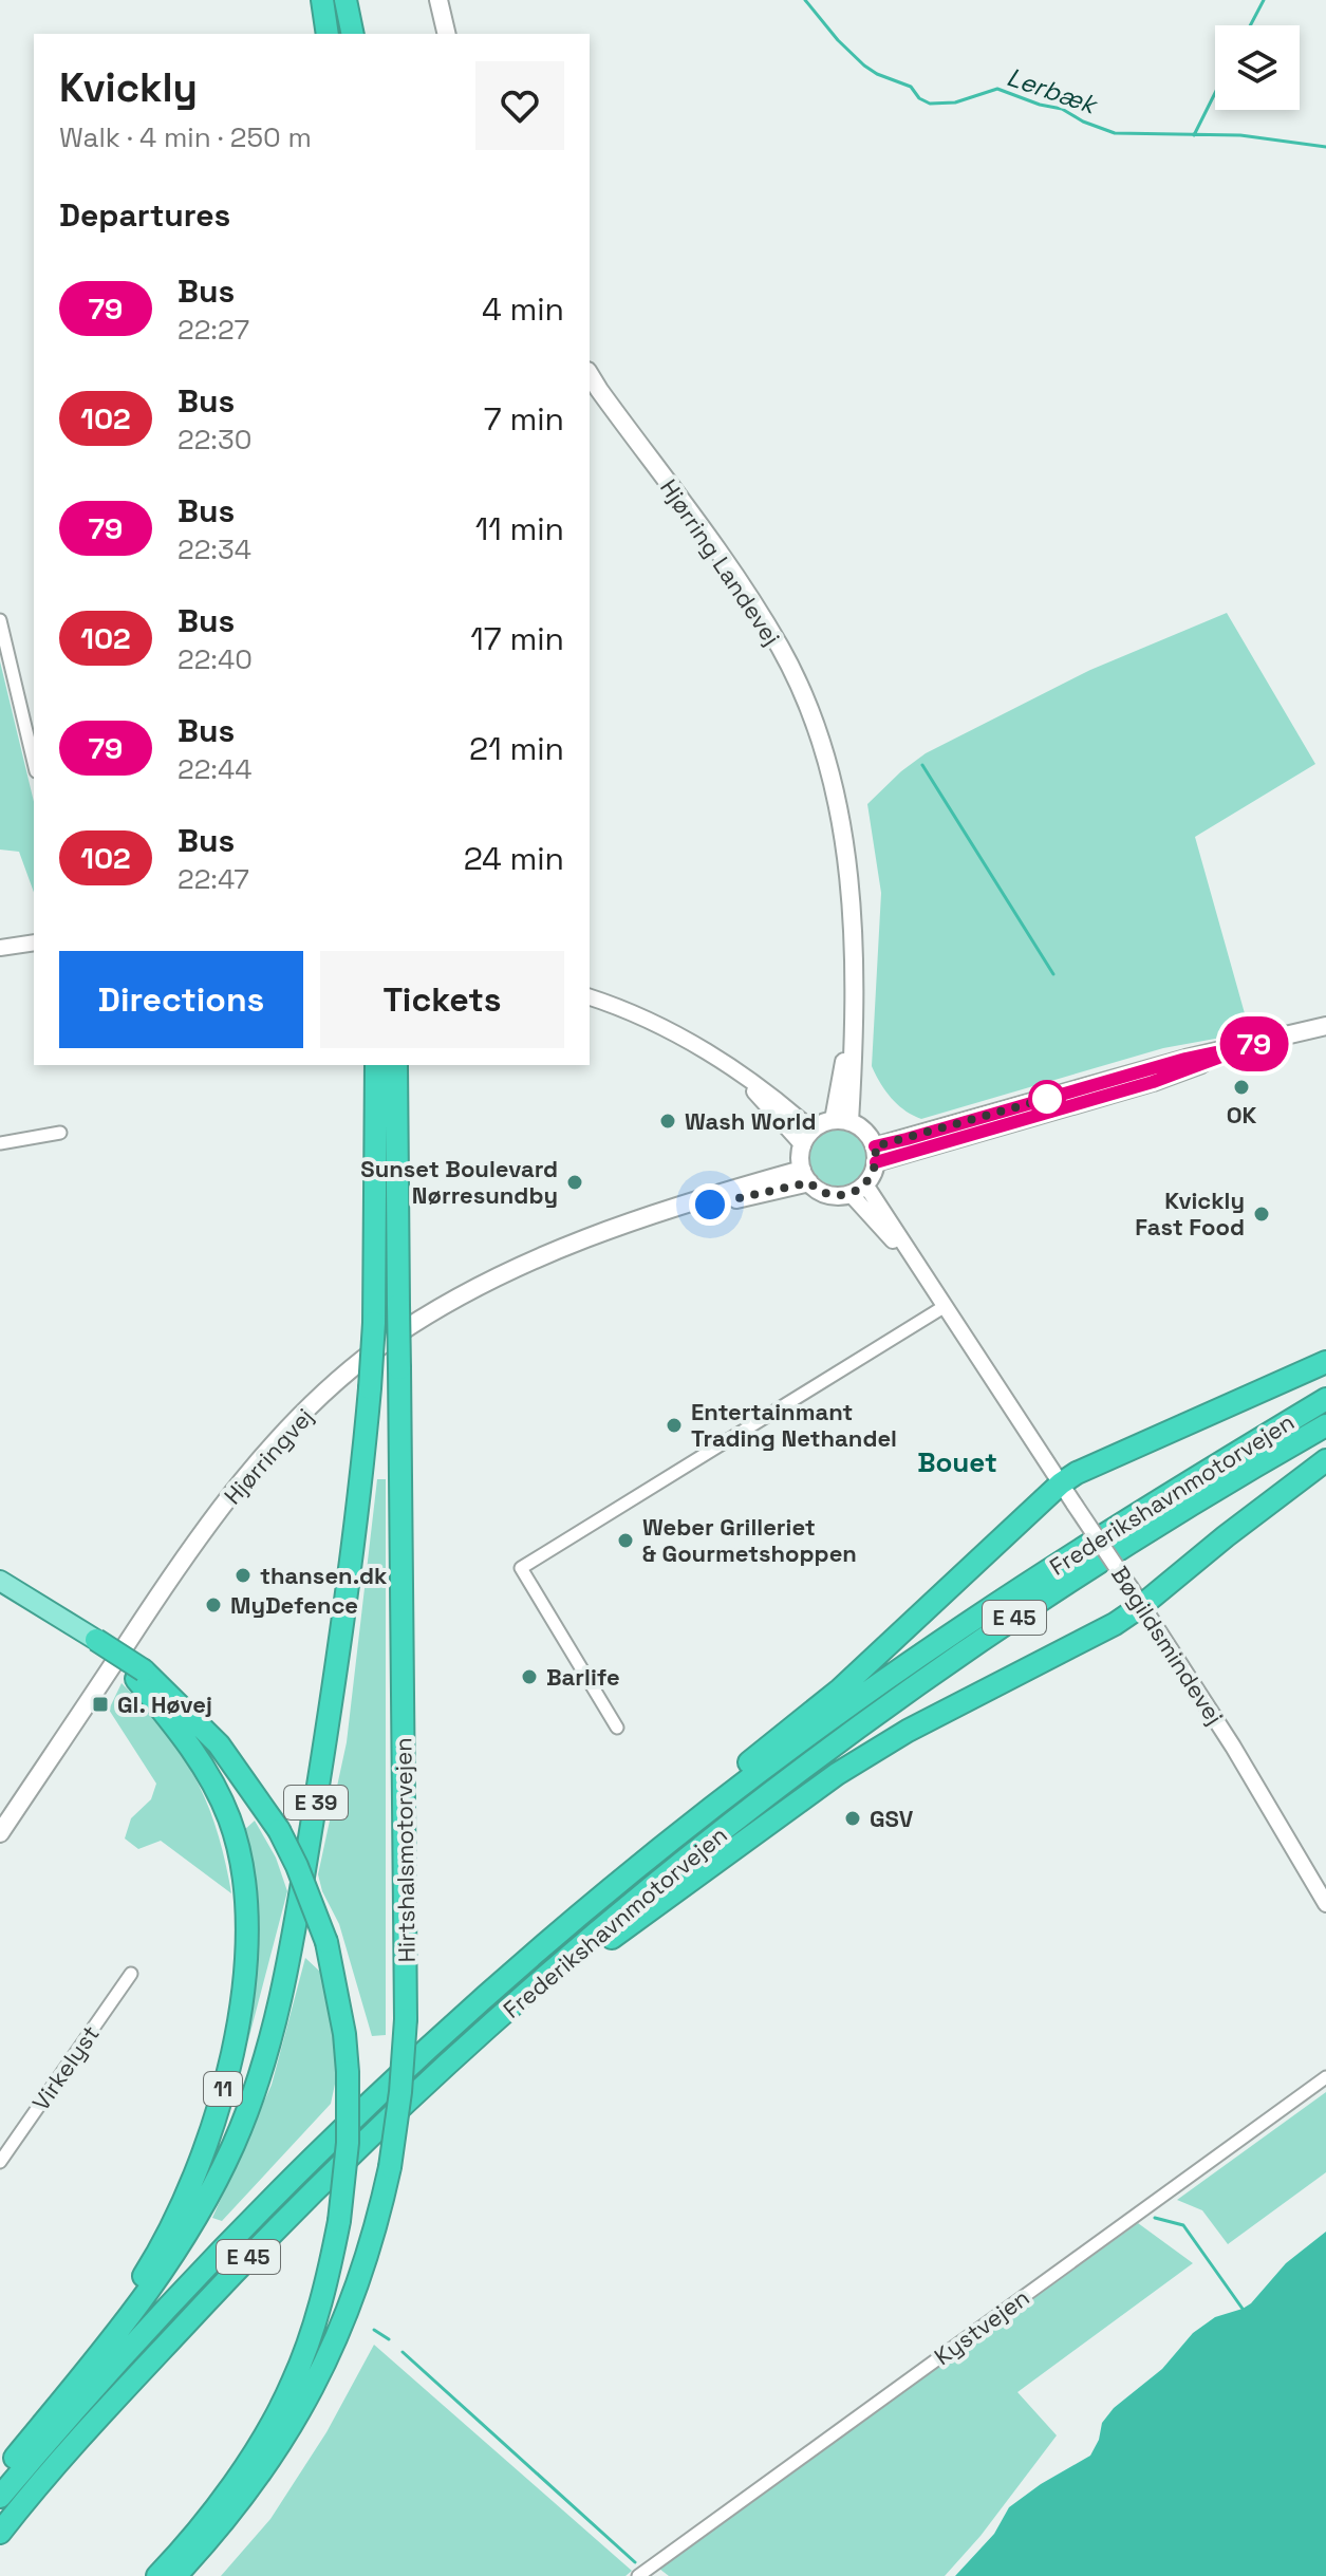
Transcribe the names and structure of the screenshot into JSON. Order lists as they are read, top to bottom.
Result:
{
  "streets": {
    "highway": [
      "Frederikshavnmotorvejen",
      "E 45",
      "E 39",
      "Hirtshalsmotorvejen",
      "11"
    ],
    "main road": ["Hjørring Landevej", "Hjørringvej"],
    "street": ["Bøgildsmindevej", "Virkelyst", "Kystvejen"]
  },
  "crossings": [
    ["Hjørring Landevej", "Hjørringvej"],
    ["Hjørring Landevej", "Bøgildsmindevej"],
    ["Hjørringvej", "Bøgildsmindevej"]
  ],
  "districts": ["Bouet"],
  "water": ["Lerbæk"],
  "places": {
    "other": [
      "OK",
      "Wash World",
      "Sunset Boulevard Nørresundby",
      "Kvickly Fast Food",
      "Entertainmant Trading Nethandel",
      "Weber Grilleriet & Gourmetshoppen",
      "thansen.dk",
      "MyDefence",
      "Barlife",
      "GSV"
    ],
    "transit": ["Gl. Høvej"]
  },
  "lines": ["bus line 79"],
  "page": {
    "on_map": "79",
    "heading": [
      ["Kvickly", "Walk · 4 min · 250 m"],
      "Departures"
    ],
    "list": [
      {
        "mark": "79",
        "name": "Bus",
        "note": "22:27",
        "value": "4 min"
      },
      {
        "mark": "102",
        "name": "Bus",
        "note": "22:30",
        "value": "7 min"
      },
      {
        "mark": "79",
        "name": "Bus",
        "note": "22:34",
        "value": "11 min"
      },
      {
        "mark": "102",
        "name": "Bus",
        "note": "22:40",
        "value": "17 min"
      },
      {
        "mark": "79",
        "name": "Bus",
        "note": "22:44",
        "value": "21 min"
      },
      {
        "mark": "102",
        "name": "Bus",
        "note": "22:47",
        "value": "24 min"
      }
    ],
    "buttons": ["Directions", "Tickets"]
  }
}
